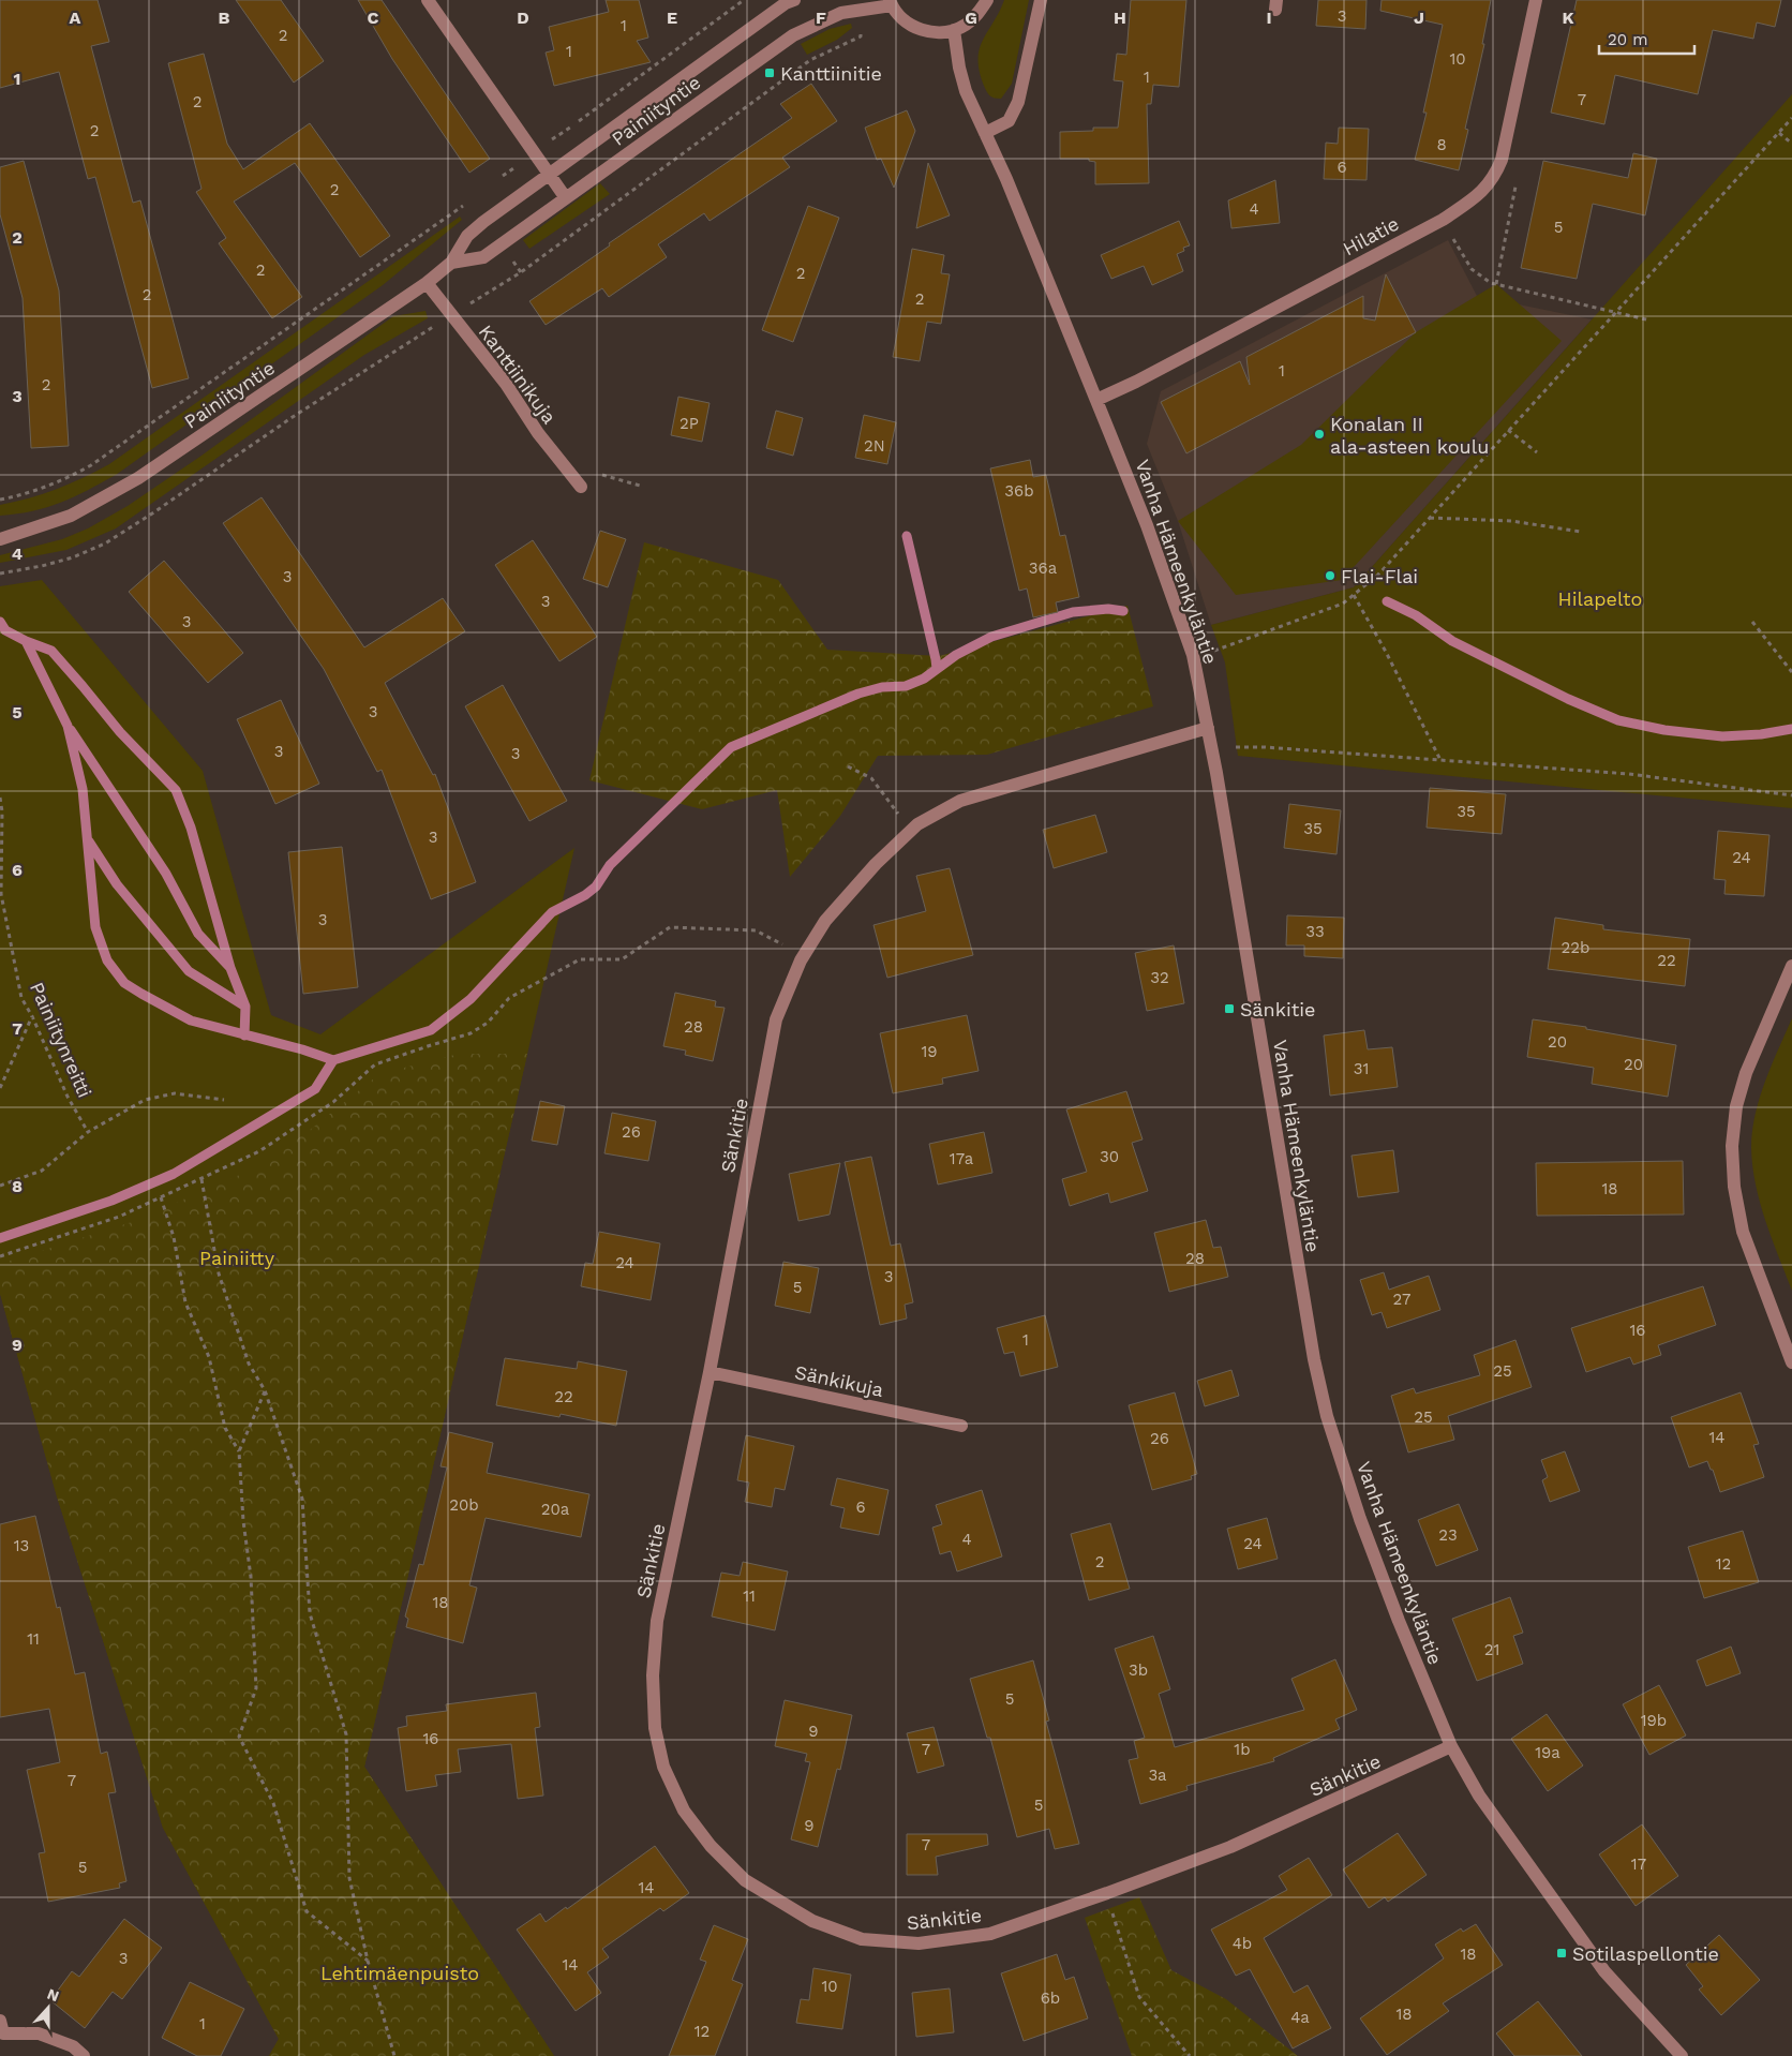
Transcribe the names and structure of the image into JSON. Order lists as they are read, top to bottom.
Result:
{
  "streets": {
    "street": [
      "Painiityntie",
      "Hilatie",
      "Kanttiinikuja",
      "Vanha Hämeenkyläntie",
      "Sänkitie",
      "Sänkikuja"
    ],
    "path": ["Painiitynreitti"]
  },
  "crossings": [
    ["Painiityntie", "Kanttiinikuja"],
    ["Hilatie", "Vanha Hämeenkyläntie"],
    ["Vanha Hämeenkyläntie", "Sänkitie"],
    ["Sänkitie", "Sänkikuja"]
  ],
  "parks": ["Hilapelto", "Painiitty", "Lehtimäenpuisto"],
  "places": {
    "transit": ["Kanttiinitie", "Sänkitie", "Sotilaspellontie"],
    "other": ["Konalan II ala-asteen koulu", "Flai-Flai"]
  },
  "house_numbers": [
    "3",
    "1",
    "2",
    "1",
    "10",
    "1",
    "7",
    "2",
    "2",
    "8",
    "6",
    "2",
    "4",
    "5",
    "2",
    "2",
    "2",
    "2",
    "1",
    "2",
    "2P",
    "2N",
    "36b",
    "36a",
    "3",
    "3",
    "3",
    "3",
    "3",
    "3",
    "35",
    "35",
    "3",
    "24",
    "3",
    "33",
    "22b",
    "22",
    "32",
    "28",
    "20",
    "19",
    "20",
    "31",
    "26",
    "30",
    "17a",
    "18",
    "28",
    "24",
    "3",
    "5",
    "27",
    "16",
    "1",
    "25",
    "22",
    "25",
    "14",
    "26",
    "20b",
    "6",
    "20a",
    "23",
    "4",
    "24",
    "13",
    "2",
    "12",
    "11",
    "18",
    "11",
    "21",
    "3b",
    "5",
    "19b",
    "9",
    "16",
    "7",
    "1b",
    "19a",
    "3a",
    "7",
    "5",
    "9",
    "7",
    "17",
    "5",
    "14",
    "4b",
    "18",
    "3",
    "14",
    "10",
    "6b",
    "18",
    "4a",
    "1",
    "12"
  ],
  "scale_bar": "20 m",
  "north": "top",
  "grid": {
    "columns": [
      "A",
      "B",
      "C",
      "D",
      "E",
      "F",
      "G",
      "H",
      "I",
      "J",
      "K"
    ],
    "rows": [
      "1",
      "2",
      "3",
      "4",
      "5",
      "6",
      "7",
      "8",
      "9"
    ]
  }
}
